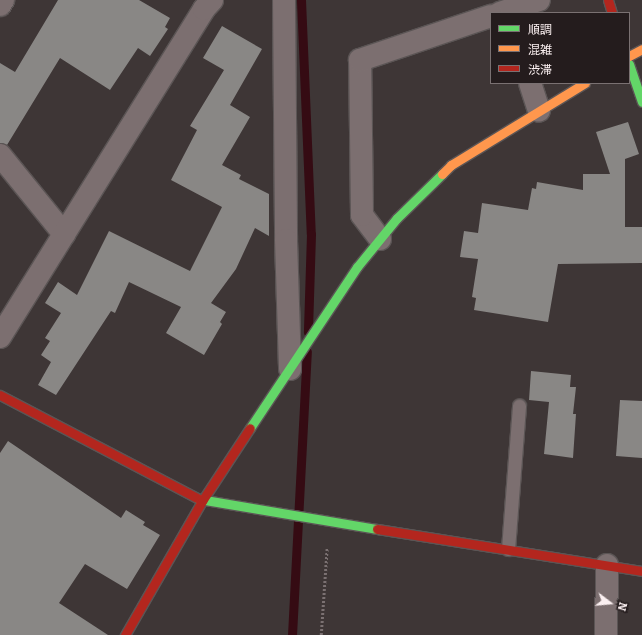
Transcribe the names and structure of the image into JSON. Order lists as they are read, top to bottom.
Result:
{
  "legend": ["順調", "混雑", "渋滞"],
  "north": "right"
}
